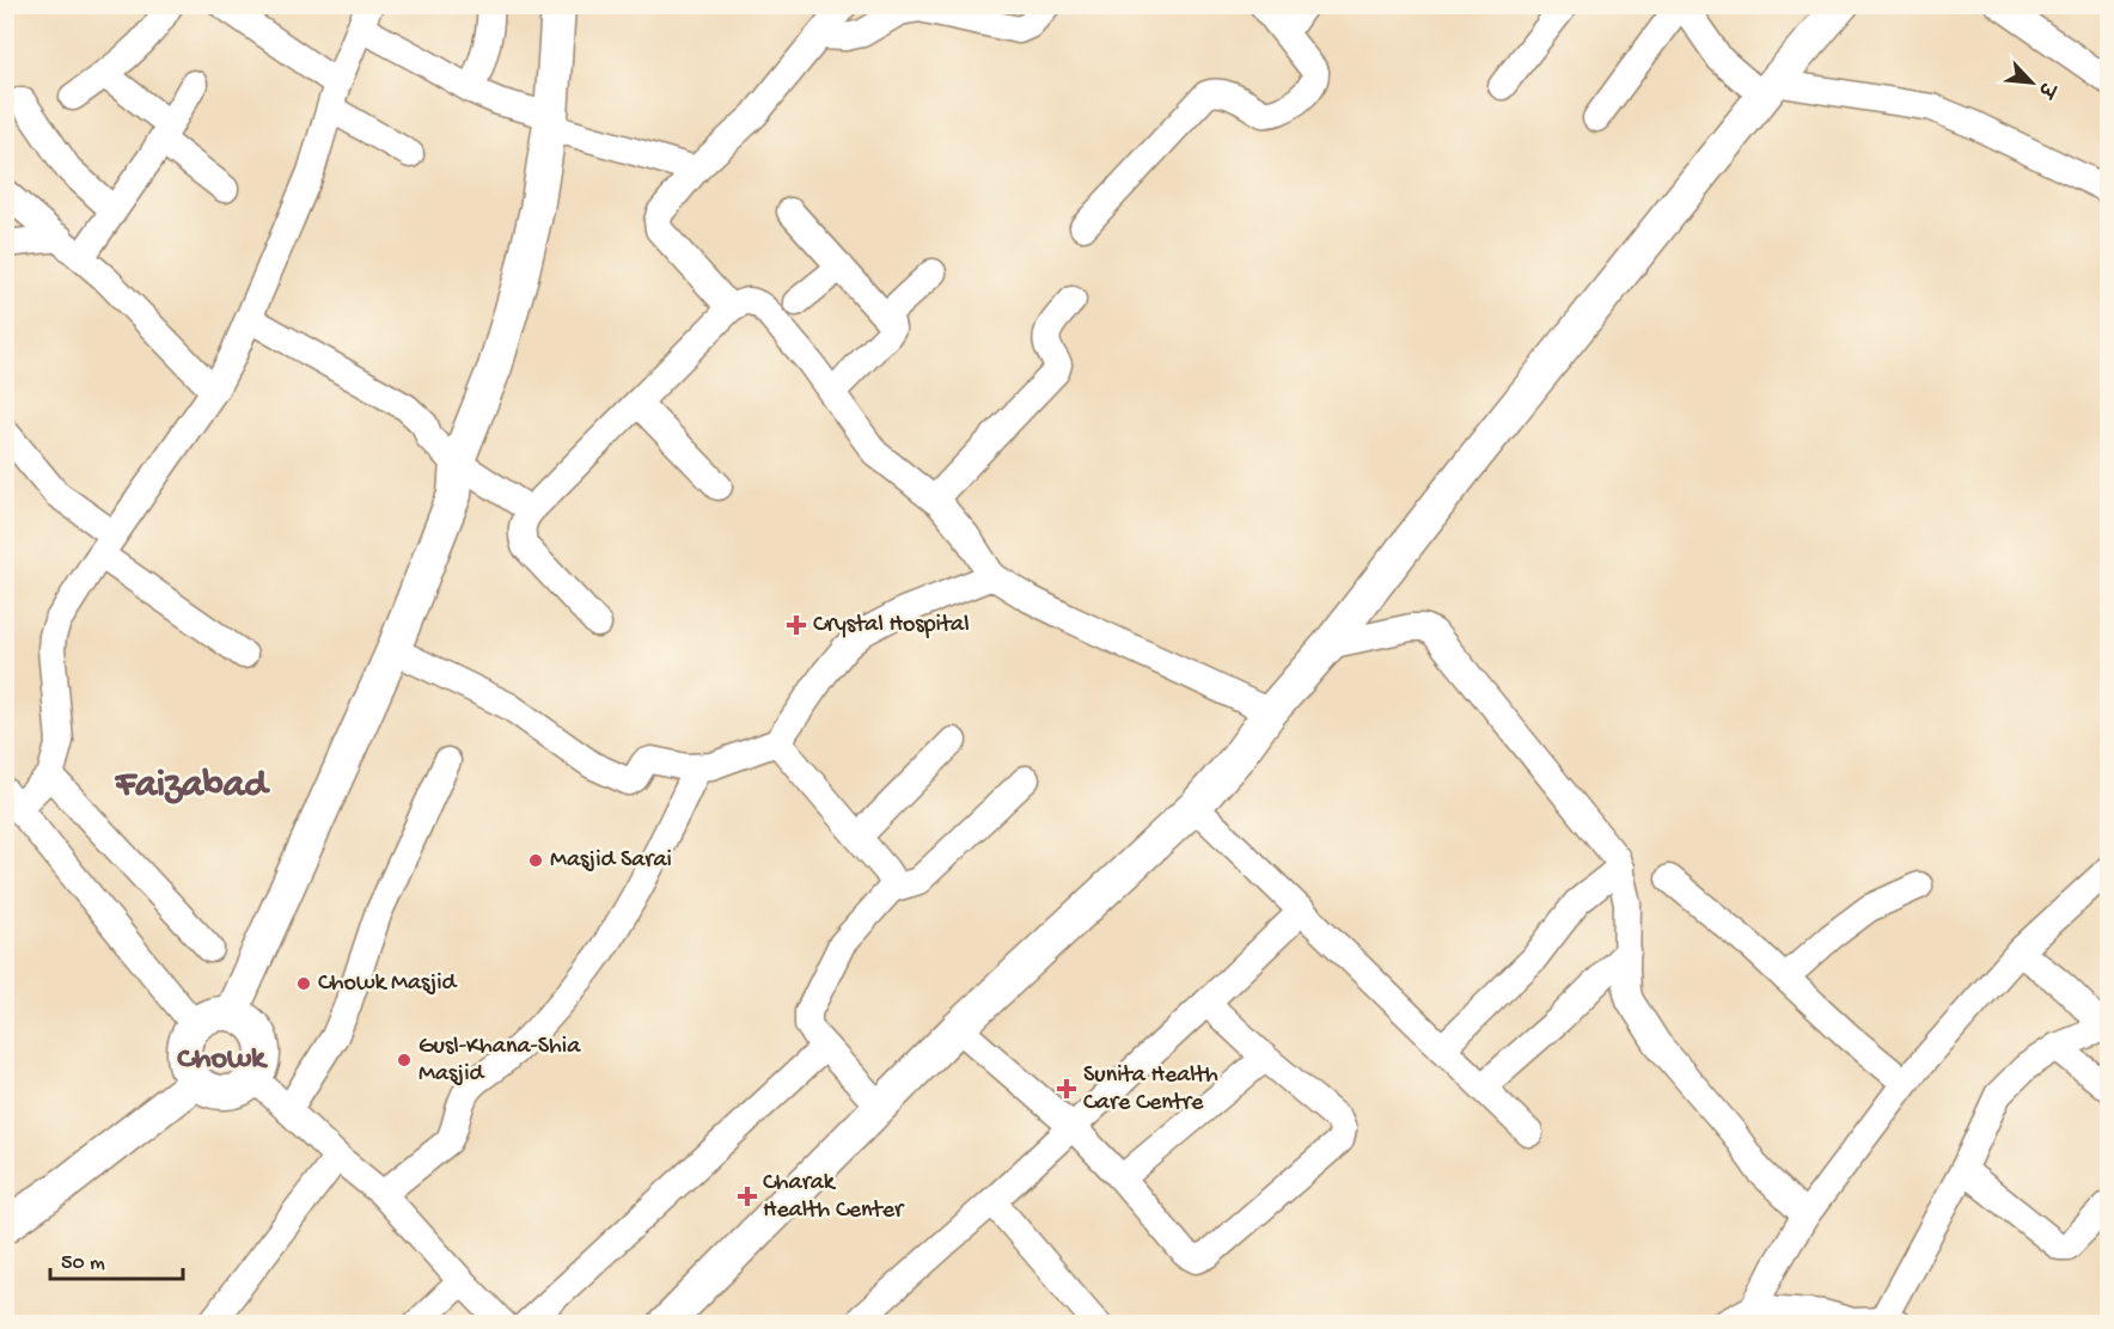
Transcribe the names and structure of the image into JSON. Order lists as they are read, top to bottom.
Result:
{
  "districts": ["Faizabad", "Chowk"],
  "places": {
    "health": ["Crystal Hospital", "Sunita Health Care Centre", "Charak Health Center"],
    "other": ["Masjid Sarai", "Chowk Masjid", "Gusl-Khana-Shia Masjid"]
  },
  "scale_bar": "50 m",
  "north": "bottom right"
}
